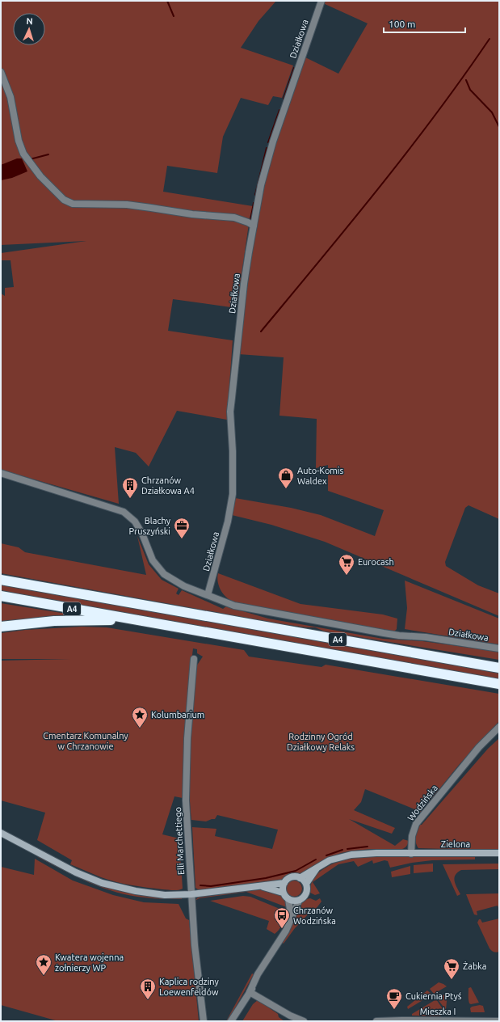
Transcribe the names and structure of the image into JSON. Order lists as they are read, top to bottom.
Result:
{
  "streets": {
    "highway": ["A4"],
    "main road": ["Zielona"],
    "street": [
      "Działkowa",
      "Wodzińska",
      "Elli Marchettiego",
      "Mieszka I"
    ]
  },
  "crossings": [
    ["Wodzińska", "Zielona"]
  ],
  "parks": ["Cmentarz Komunalny w Chrzanowie", "Rodzinny Ogród Działkowy Relaks"],
  "places": {
    "shop": ["Auto-Komis Waldex"],
    "building": ["Chrzanów Działkowa A4", "Kaplica rodziny Loewenfeldów"],
    "office": ["Blachy Pruszyński"],
    "supermarket": ["Eurocash", "Żabka"],
    "place": ["Kolumbarium", "Kwatera wojenna żołnierzy WP"],
    "bus stop": ["Chrzanów Wodzińska"],
    "cafe": ["Cukiernia Ptyś"]
  },
  "scale_bar": "100 m",
  "north": "top"
}
